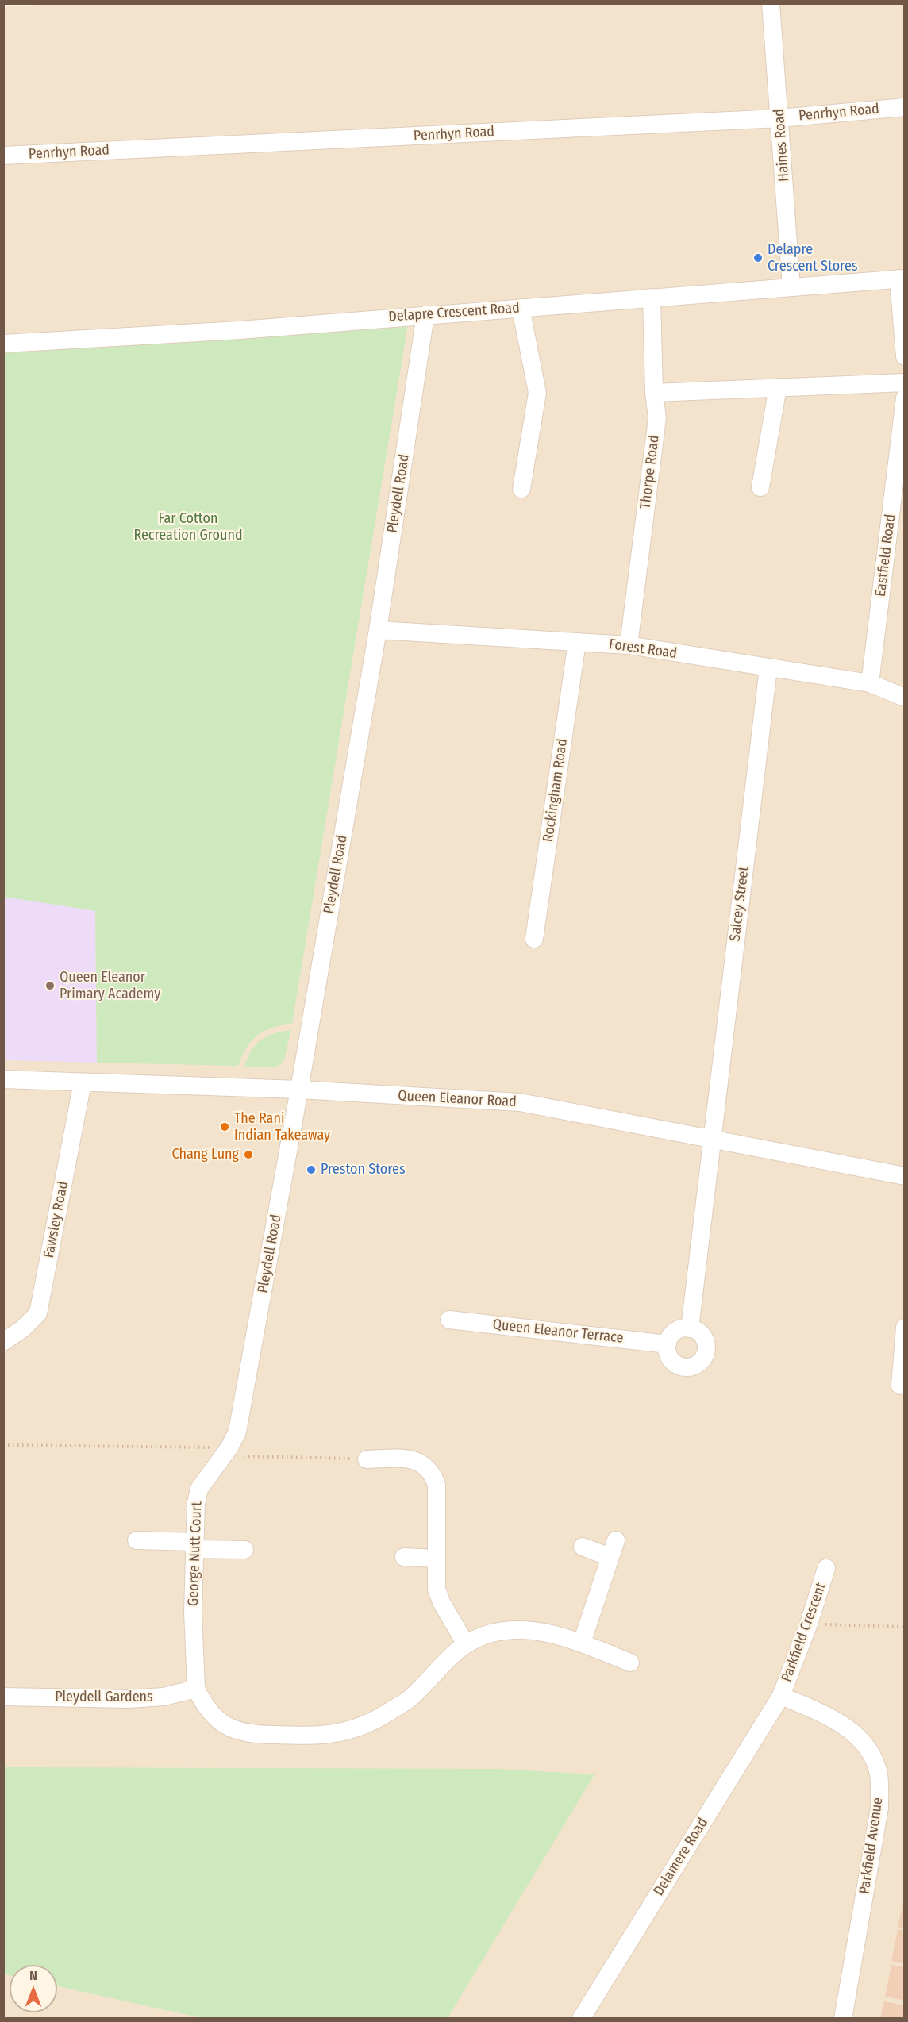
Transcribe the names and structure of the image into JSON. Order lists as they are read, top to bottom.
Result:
{
  "streets": {
    "street": [
      "Penrhyn Road",
      "Haines Road",
      "Delapre Crescent Road",
      "Thorpe Road",
      "Pleydell Road",
      "Eastfield Road",
      "Forest Road",
      "Rockingham Road",
      "Salcey Street",
      "Queen Eleanor Road",
      "Fawsley Road",
      "Queen Eleanor Terrace",
      "George Nutt Court",
      "Parkfield Crescent",
      "Pleydell Gardens",
      "Parkfield Avenue",
      "Delamere Road"
    ]
  },
  "crossings": [
    ["Penrhyn Road", "Haines Road"],
    ["Haines Road", "Delapre Crescent Road"],
    ["Delapre Crescent Road", "Thorpe Road"],
    ["Delapre Crescent Road", "Pleydell Road"],
    ["Thorpe Road", "Forest Road"],
    ["Pleydell Road", "Forest Road"],
    ["Pleydell Road", "Queen Eleanor Road"],
    ["Pleydell Road", "George Nutt Court"],
    ["Eastfield Road", "Forest Road"],
    ["Forest Road", "Rockingham Road"],
    ["Forest Road", "Salcey Street"],
    ["Salcey Street", "Queen Eleanor Road"],
    ["Queen Eleanor Road", "Fawsley Road"],
    ["George Nutt Court", "Pleydell Gardens"],
    ["Parkfield Crescent", "Parkfield Avenue"],
    ["Parkfield Crescent", "Delamere Road"],
    ["Parkfield Avenue", "Delamere Road"]
  ],
  "parks": ["Far Cotton Recreation Ground"],
  "places": [
    "Delapre Crescent Stores",
    "Queen Eleanor Primary Academy",
    "The Rani Indian Takeaway",
    "Chang Lung",
    "Preston Stores"
  ],
  "north": "top"
}
